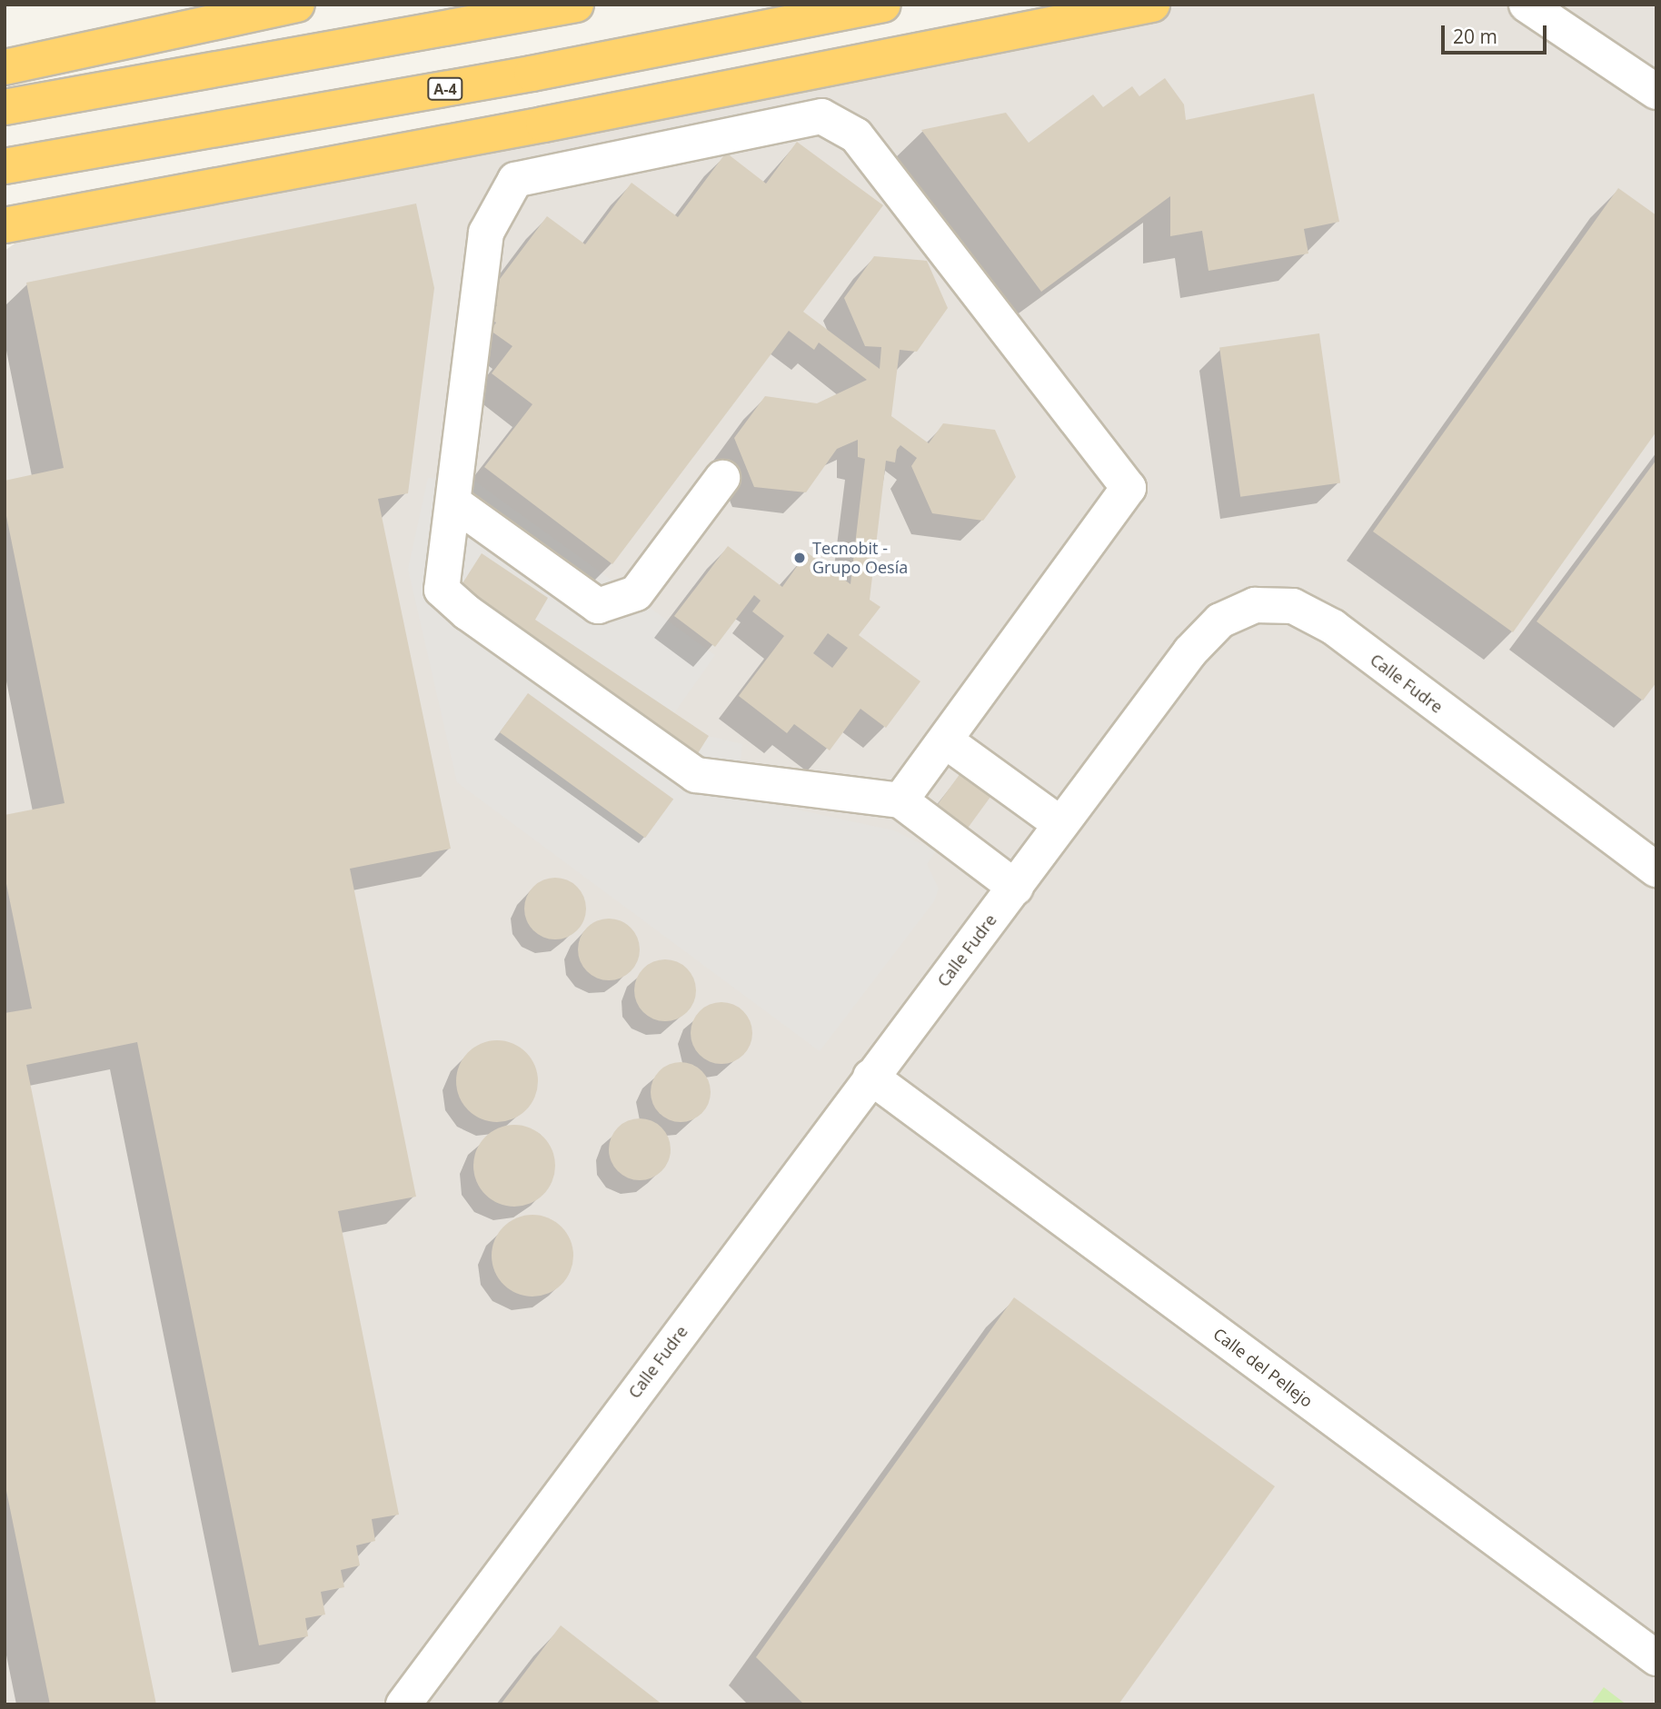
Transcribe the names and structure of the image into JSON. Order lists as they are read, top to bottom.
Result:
{
  "streets": {
    "highway": ["A-4"],
    "street": ["Calle Fudre", "Calle del Pellejo"]
  },
  "crossings": [
    ["Calle Fudre", "Calle del Pellejo"]
  ],
  "places": ["Tecnobit - Grupo Oesía"],
  "scale_bar": "20 m"
}
